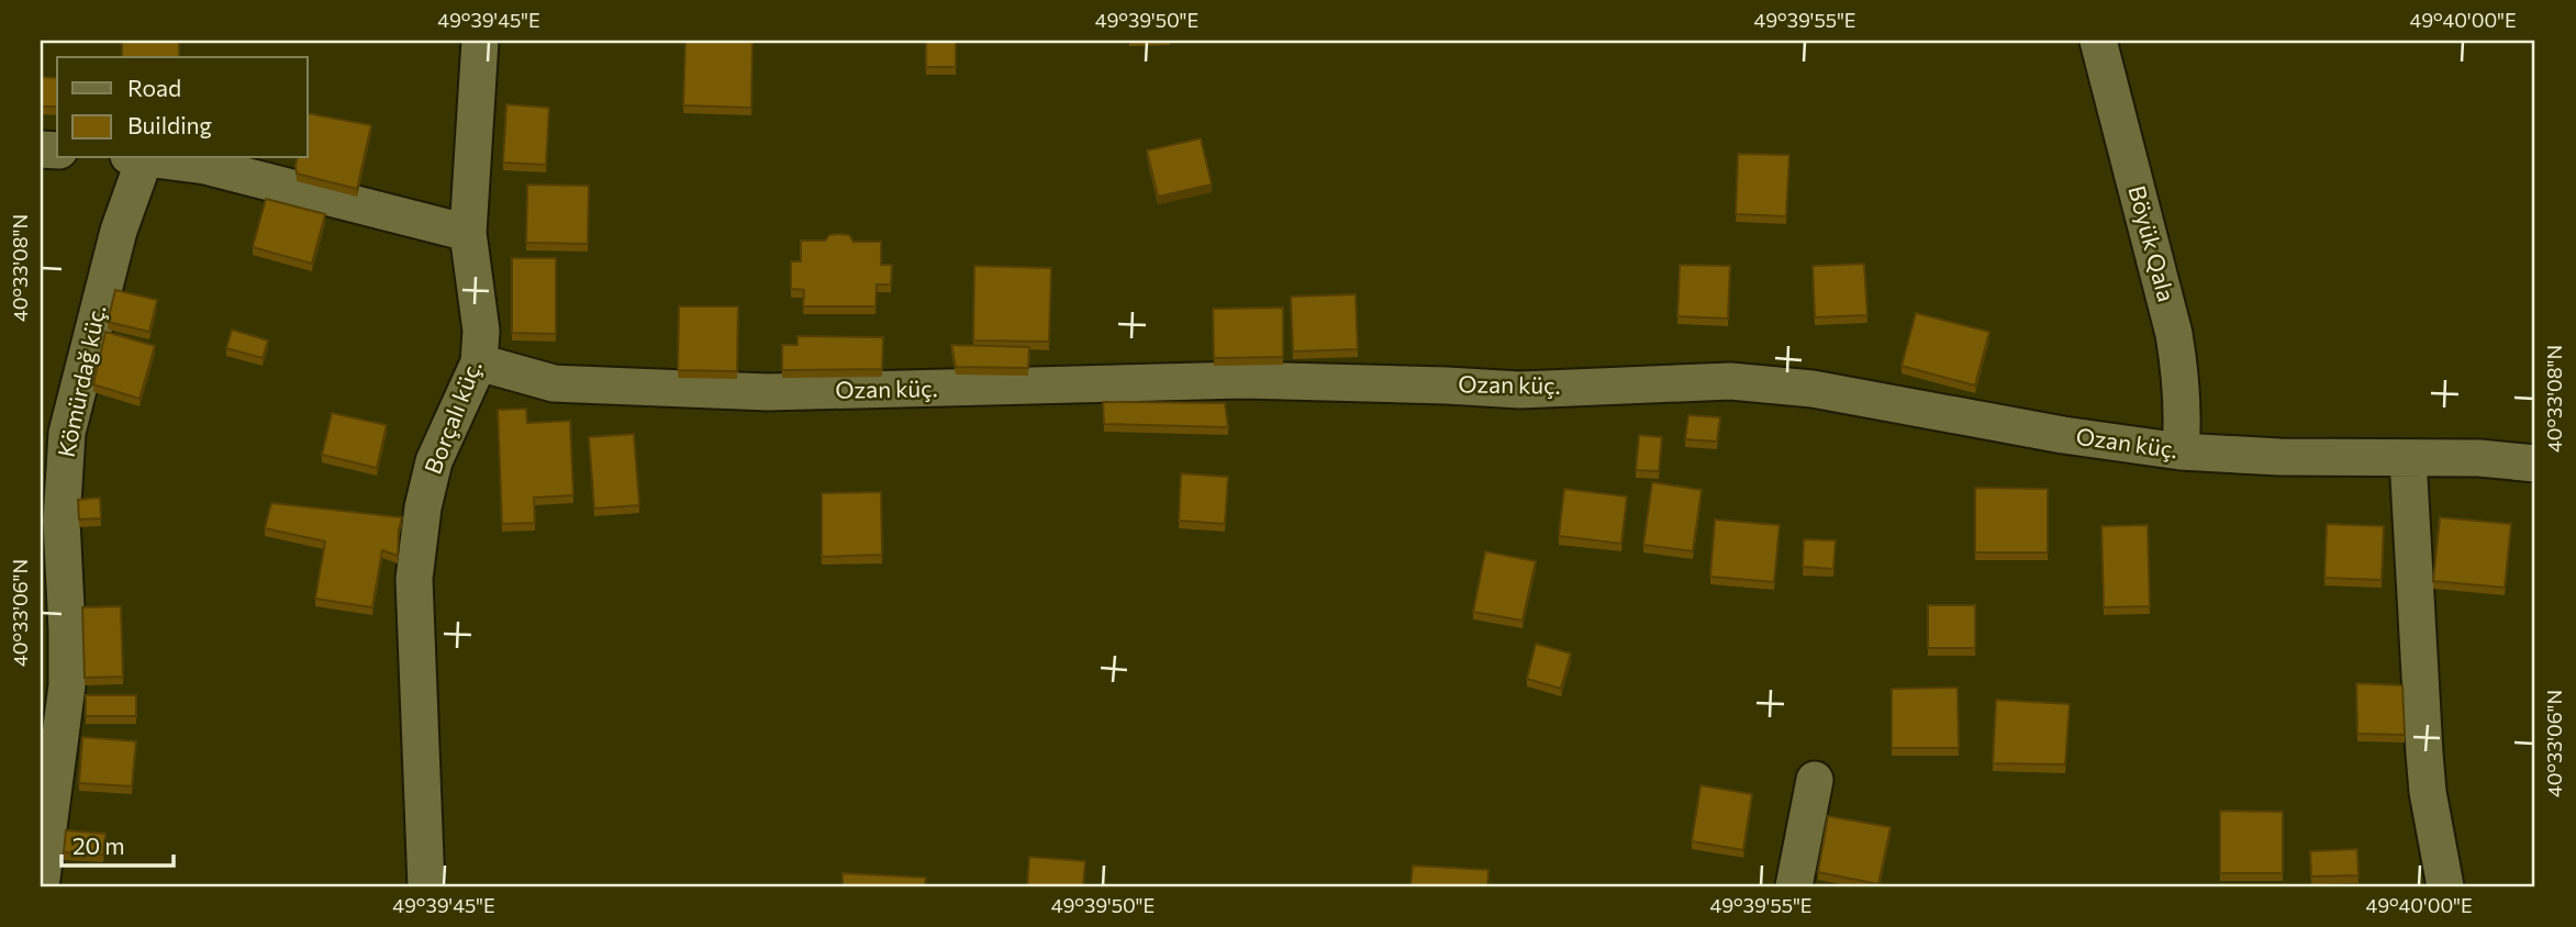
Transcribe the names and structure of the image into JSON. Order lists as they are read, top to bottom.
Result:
{
  "streets": {
    "street": [
      "Böyük Qala",
      "Kömürdağ küç.",
      "Ozan küç.",
      "Borçalı küç."
    ]
  },
  "crossings": [
    ["Böyük Qala", "Ozan küç."],
    ["Ozan küç.", "Borçalı küç."]
  ],
  "legend": ["Road", "Building"],
  "scale_bar": "20 m",
  "coordinates": [
    "49°39'45\"E",
    "49°39'50\"E",
    "49°39'55\"E",
    "49°40'00\"E",
    "40°33'08\"N",
    "40°33'06\"N"
  ]
}
